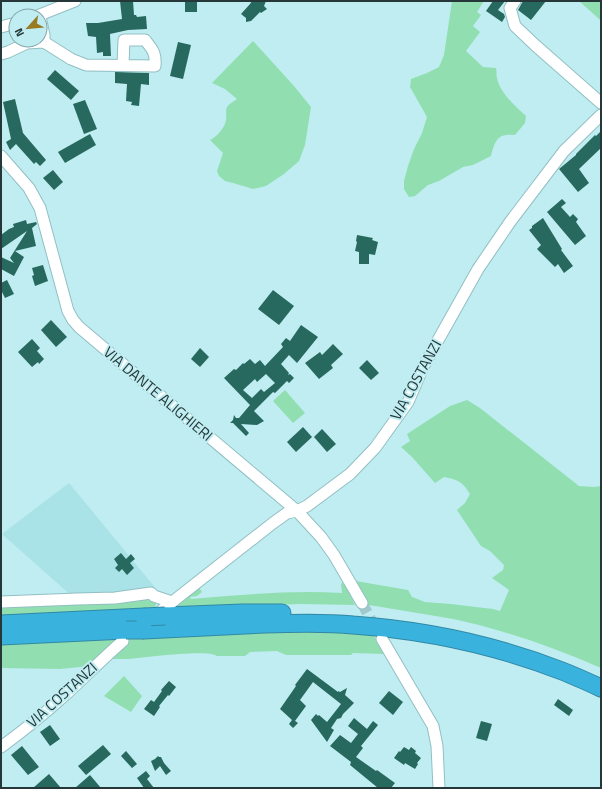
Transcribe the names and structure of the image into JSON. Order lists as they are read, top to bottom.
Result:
{
  "streets": {
    "street": ["VIA COSTANZI", "VIA DANTE ALIGHIERI"]
  },
  "crossings": [
    ["VIA COSTANZI", "VIA DANTE ALIGHIERI"]
  ],
  "north": "bottom left"
}
